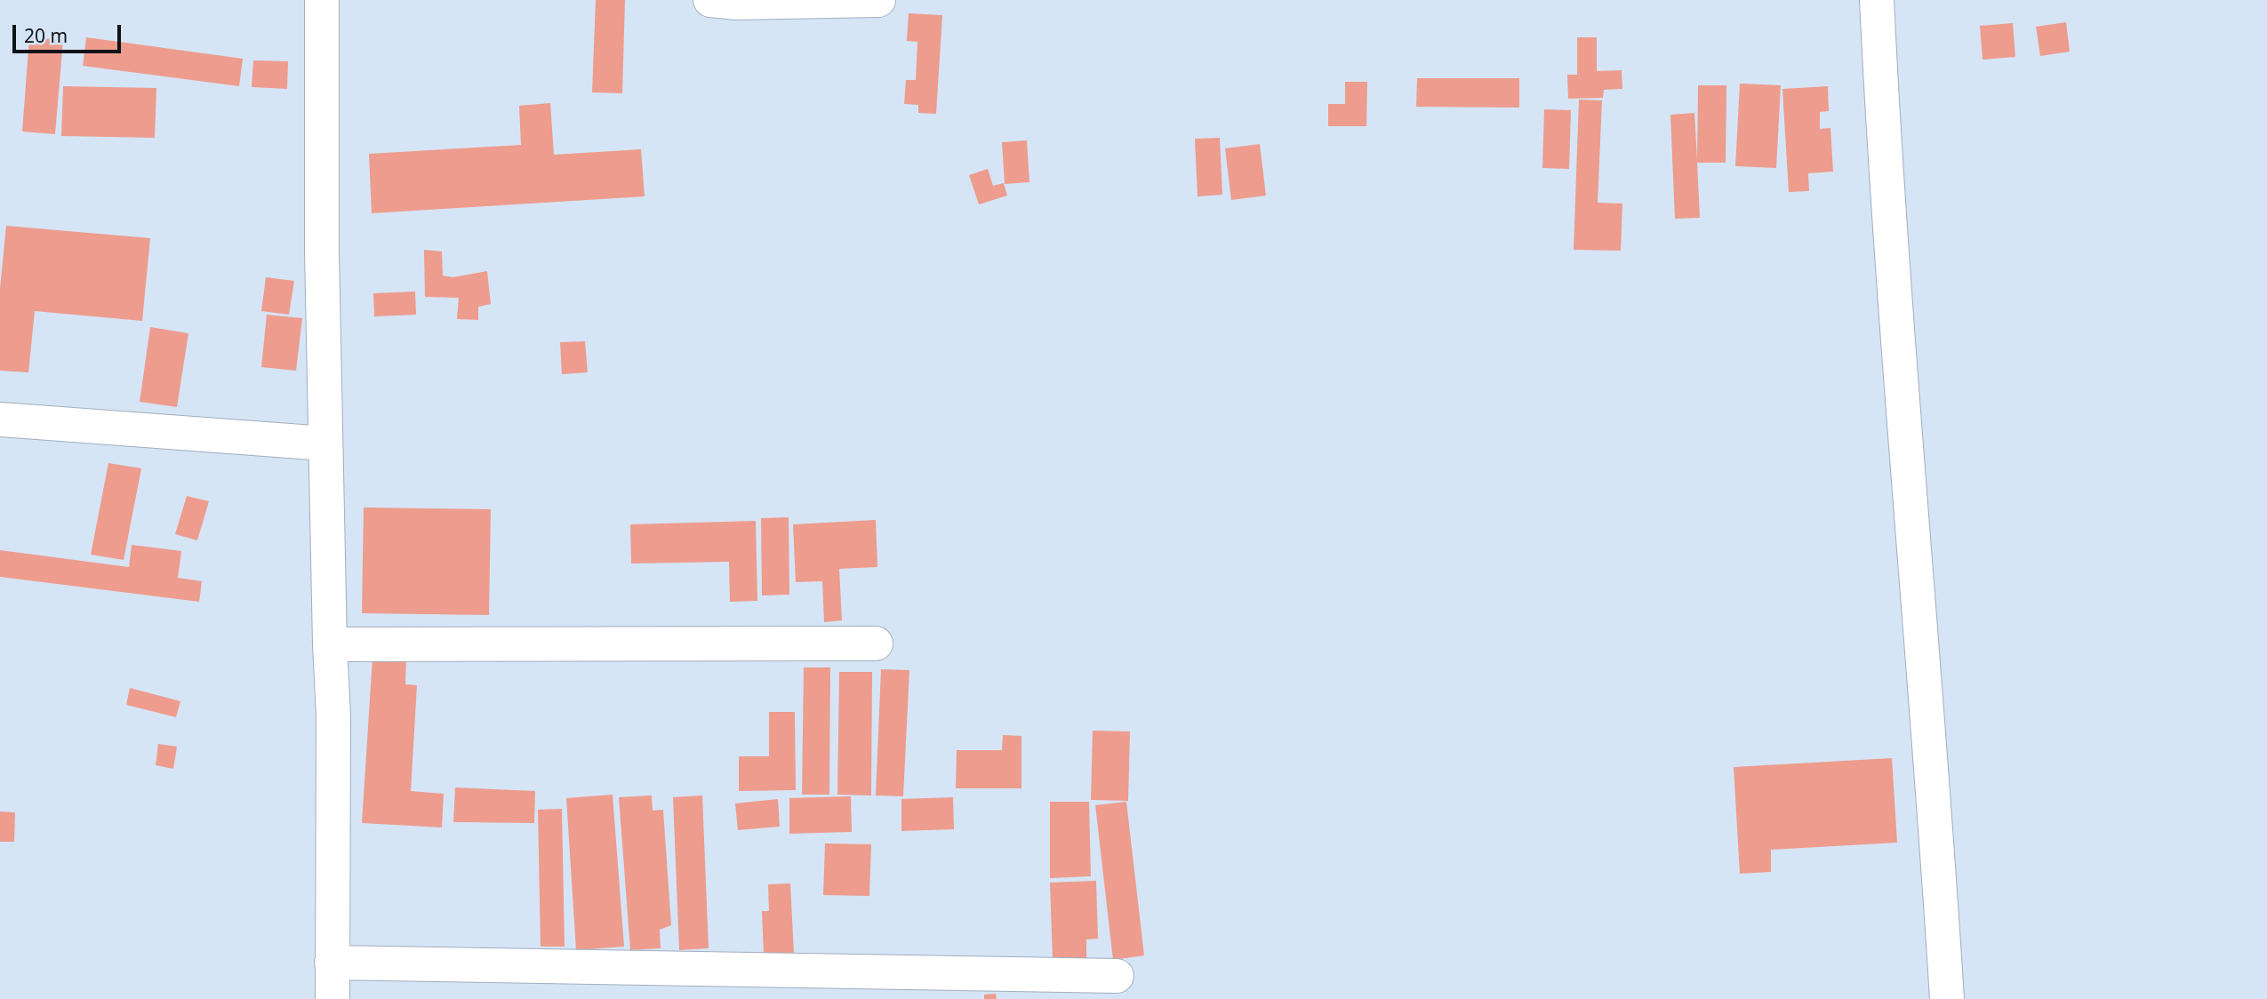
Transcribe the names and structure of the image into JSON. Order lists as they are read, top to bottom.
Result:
{
  "scale_bar": "20 m"
}
